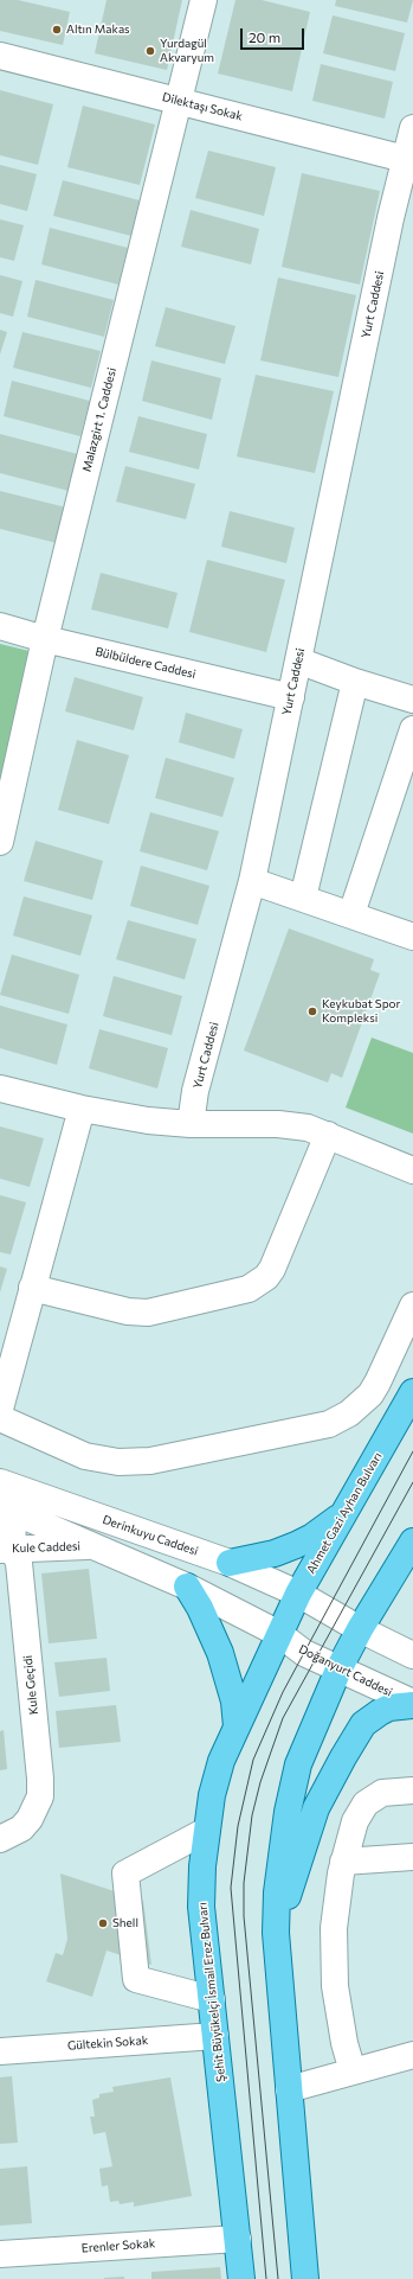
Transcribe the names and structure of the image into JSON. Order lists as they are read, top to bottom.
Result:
{
  "streets": {
    "main road": ["Ahmet Gazi Ayhan Bulvarı", "Şehit Büyükelçi İsmail Erez Bulvarı"],
    "street": [
      "Dilektaşı Sokak",
      "Yurt Caddesi",
      "Malazgirt 1. Caddesi",
      "Bülbüldere Caddesi",
      "Derinkuyu Caddesi",
      "Kule Caddesi",
      "Doğanyurt Caddesi",
      "Kule Geçidi",
      "Gültekin Sokak",
      "Erenler Sokak"
    ]
  },
  "crossings": [
    ["Dilektaşı Sokak", "Yurt Caddesi"],
    ["Dilektaşı Sokak", "Malazgirt 1. Caddesi"],
    ["Yurt Caddesi", "Bülbüldere Caddesi"],
    ["Malazgirt 1. Caddesi", "Bülbüldere Caddesi"],
    ["Ahmet Gazi Ayhan Bulvarı", "Derinkuyu Caddesi"],
    ["Ahmet Gazi Ayhan Bulvarı", "Doğanyurt Caddesi"],
    ["Ahmet Gazi Ayhan Bulvarı", "Şehit Büyükelçi İsmail Erez Bulvarı"],
    ["Kule Caddesi", "Kule Geçidi"],
    ["Doğanyurt Caddesi", "Şehit Büyükelçi İsmail Erez Bulvarı"],
    ["Şehit Büyükelçi İsmail Erez Bulvarı", "Gültekin Sokak"],
    ["Şehit Büyükelçi İsmail Erez Bulvarı", "Erenler Sokak"]
  ],
  "places": [
    "Altın Makas",
    "Yurdagül Akvaryum",
    "Keykubat Spor Kompleksi",
    "Shell"
  ],
  "scale_bar": "20 m"
}
